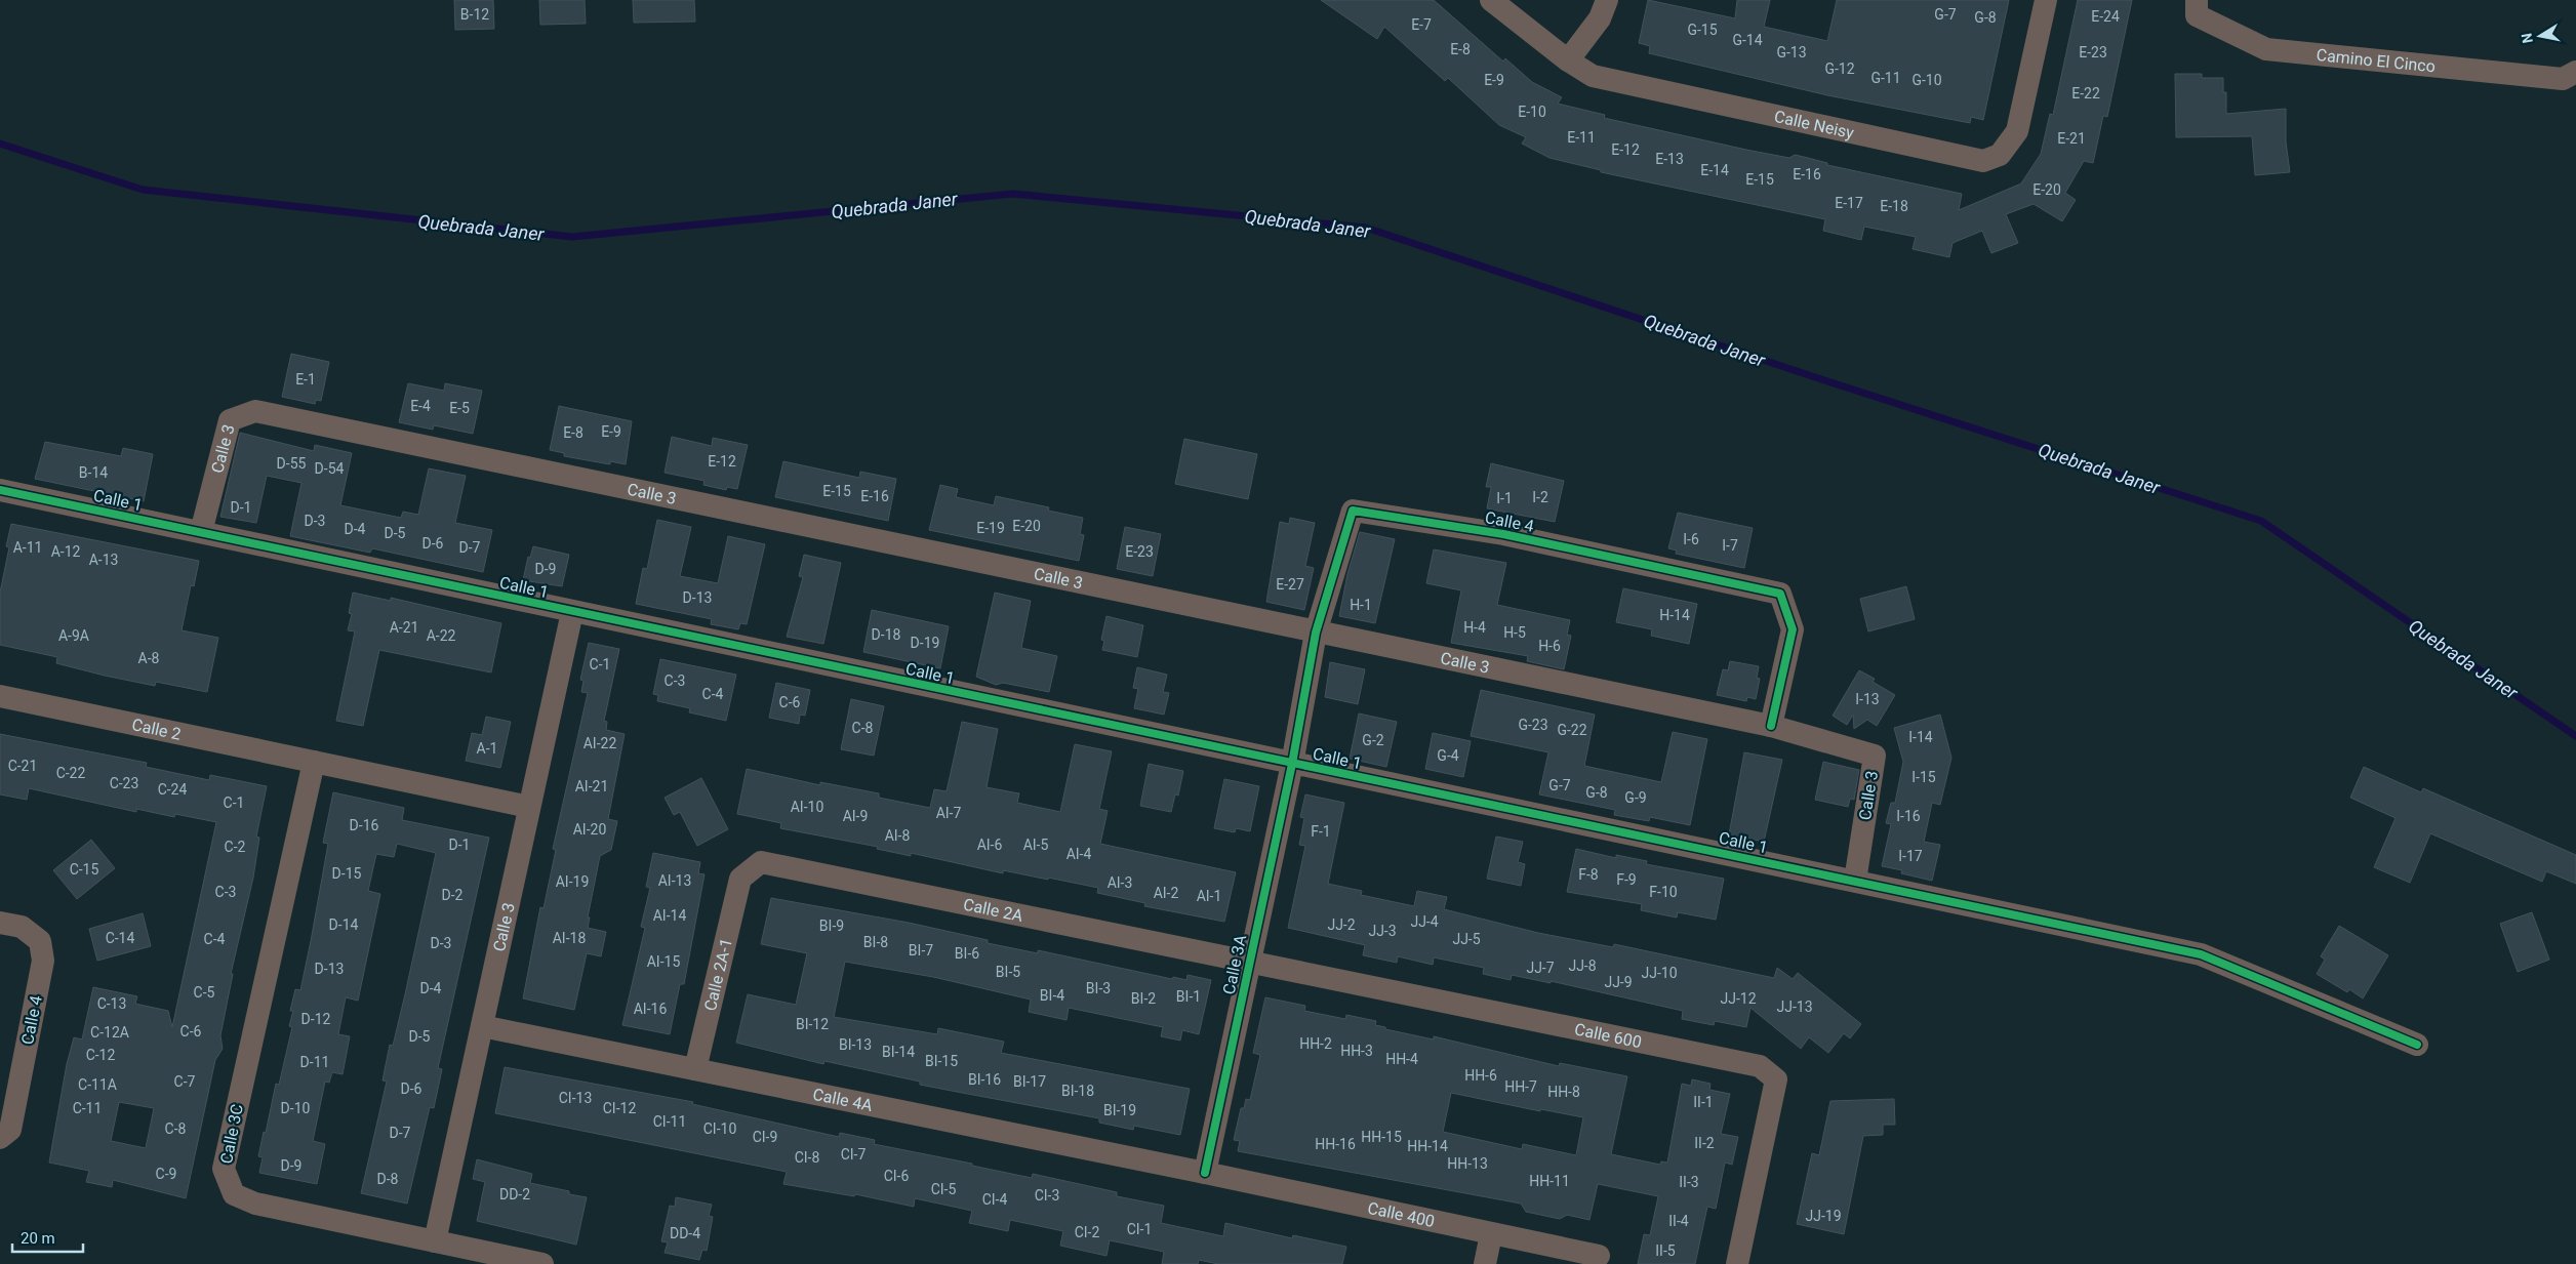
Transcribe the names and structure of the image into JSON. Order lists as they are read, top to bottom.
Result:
{
  "streets": {
    "street": [
      "Camino El Cinco",
      "Calle Neisy",
      "Calle 3",
      "Calle 1",
      "Calle 4",
      "Calle 2",
      "Calle 2A",
      "Calle 3A",
      "Calle 2A-1",
      "Calle 600",
      "Calle 4A",
      "Calle 3C",
      "Calle 400"
    ]
  },
  "crossings": [
    ["Calle 3", "Calle 1"],
    ["Calle 3", "Calle 4"],
    ["Calle 3", "Calle 2"],
    ["Calle 3", "Calle 4A"],
    ["Calle 3", "Calle 3C"],
    ["Calle 1", "Calle 4"],
    ["Calle 1", "Calle 3A"],
    ["Calle 4", "Calle 3A"],
    ["Calle 2", "Calle 3C"],
    ["Calle 2A", "Calle 3A"],
    ["Calle 2A", "Calle 2A-1"],
    ["Calle 2A", "Calle 600"],
    ["Calle 3A", "Calle 600"],
    ["Calle 3A", "Calle 4A"],
    ["Calle 3A", "Calle 400"],
    ["Calle 2A-1", "Calle 4A"],
    ["Calle 4A", "Calle 400"]
  ],
  "water": ["Quebrada Janer"],
  "house_numbers": [
    "B-12",
    "G-7",
    "E-24",
    "G-8",
    "E-7",
    "G-15",
    "G-14",
    "E-8",
    "G-13",
    "E-23",
    "G-12",
    "G-11",
    "E-9",
    "G-10",
    "E-22",
    "E-10",
    "E-11",
    "E-21",
    "E-12",
    "E-13",
    "E-14",
    "E-16",
    "E-15",
    "E-20",
    "E-17",
    "E-18",
    "E-1",
    "E-4",
    "E-5",
    "E-9",
    "E-8",
    "E-12",
    "D-55",
    "D-54",
    "B-14",
    "E-15",
    "E-16",
    "I-2",
    "I-1",
    "D-1",
    "D-3",
    "E-20",
    "E-19",
    "D-4",
    "D-5",
    "I-6",
    "D-6",
    "I-7",
    "A-11",
    "D-7",
    "A-12",
    "E-23",
    "A-13",
    "D-9",
    "E-27",
    "D-13",
    "H-1",
    "H-14",
    "A-21",
    "H-4",
    "H-5",
    "D-18",
    "A-9A",
    "A-22",
    "D-19",
    "H-6",
    "A-8",
    "C-1",
    "C-3",
    "C-4",
    "I-13",
    "C-6",
    "G-23",
    "C-8",
    "G-22",
    "I-14",
    "G-2",
    "AI-22",
    "A-1",
    "G-4",
    "C-21",
    "C-22",
    "I-15",
    "C-23",
    "G-7",
    "AI-21",
    "C-24",
    "G-8",
    "G-9",
    "C-1",
    "AI-10",
    "AI-7",
    "AI-9",
    "I-16",
    "D-16",
    "AI-20",
    "F-1",
    "AI-8",
    "D-1",
    "AI-6",
    "AI-5",
    "C-2",
    "AI-4",
    "I-17",
    "C-15",
    "D-15",
    "F-8",
    "F-9",
    "AI-13",
    "AI-19",
    "AI-3",
    "C-3",
    "F-10",
    "AI-2",
    "D-2",
    "AI-1",
    "AI-14",
    "JJ-4",
    "D-14",
    "JJ-2",
    "BI-9",
    "JJ-3",
    "C-14",
    "AI-18",
    "C-4",
    "JJ-5",
    "BI-8",
    "D-3",
    "BI-7",
    "BI-6",
    "AI-15",
    "JJ-8",
    "JJ-7",
    "D-13",
    "BI-5",
    "JJ-10",
    "JJ-9",
    "D-4",
    "BI-3",
    "C-5",
    "BI-4",
    "BI-1",
    "BI-2",
    "JJ-12",
    "C-13",
    "JJ-13",
    "AI-16",
    "D-12",
    "BI-12",
    "C-6",
    "C-12A",
    "D-5",
    "HH-2",
    "BI-13",
    "HH-3",
    "BI-14",
    "C-12",
    "HH-4",
    "BI-15",
    "D-11",
    "HH-6",
    "BI-16",
    "C-7",
    "BI-17",
    "C-11A",
    "HH-7",
    "D-6",
    "BI-18",
    "HH-8",
    "CI-13",
    "II-1",
    "C-11",
    "D-10",
    "CI-12",
    "BI-19",
    "CI-11",
    "C-8",
    "CI-10",
    "D-7",
    "CI-9",
    "HH-15",
    "II-2",
    "HH-16",
    "HH-14",
    "CI-7",
    "CI-8",
    "HH-13",
    "D-9",
    "C-9",
    "CI-6",
    "D-8",
    "HH-11",
    "II-3",
    "CI-5",
    "DD-2",
    "CI-3",
    "CI-4",
    "JJ-19",
    "II-4",
    "CI-1",
    "CI-2",
    "DD-4",
    "II-5"
  ],
  "scale_bar": "20 m",
  "north": "left"
}
